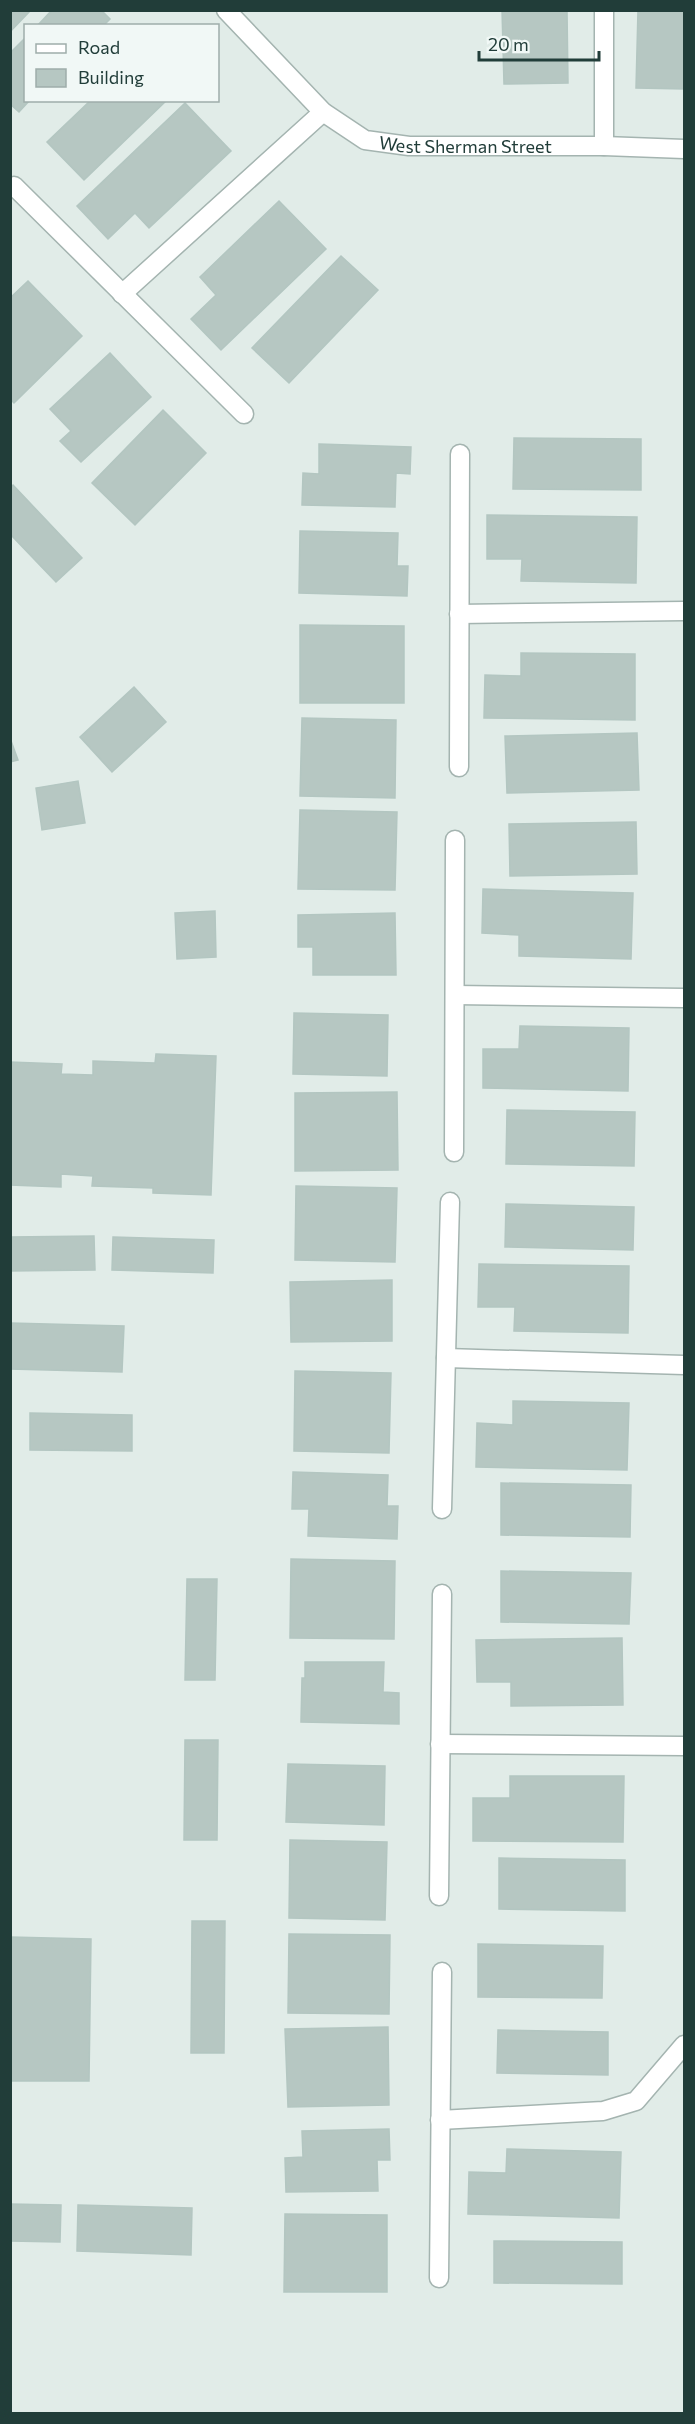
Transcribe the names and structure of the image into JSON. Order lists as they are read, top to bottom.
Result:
{
  "streets": {
    "street": ["West Sherman Street"]
  },
  "legend": ["Road", "Building"],
  "scale_bar": "20 m"
}
